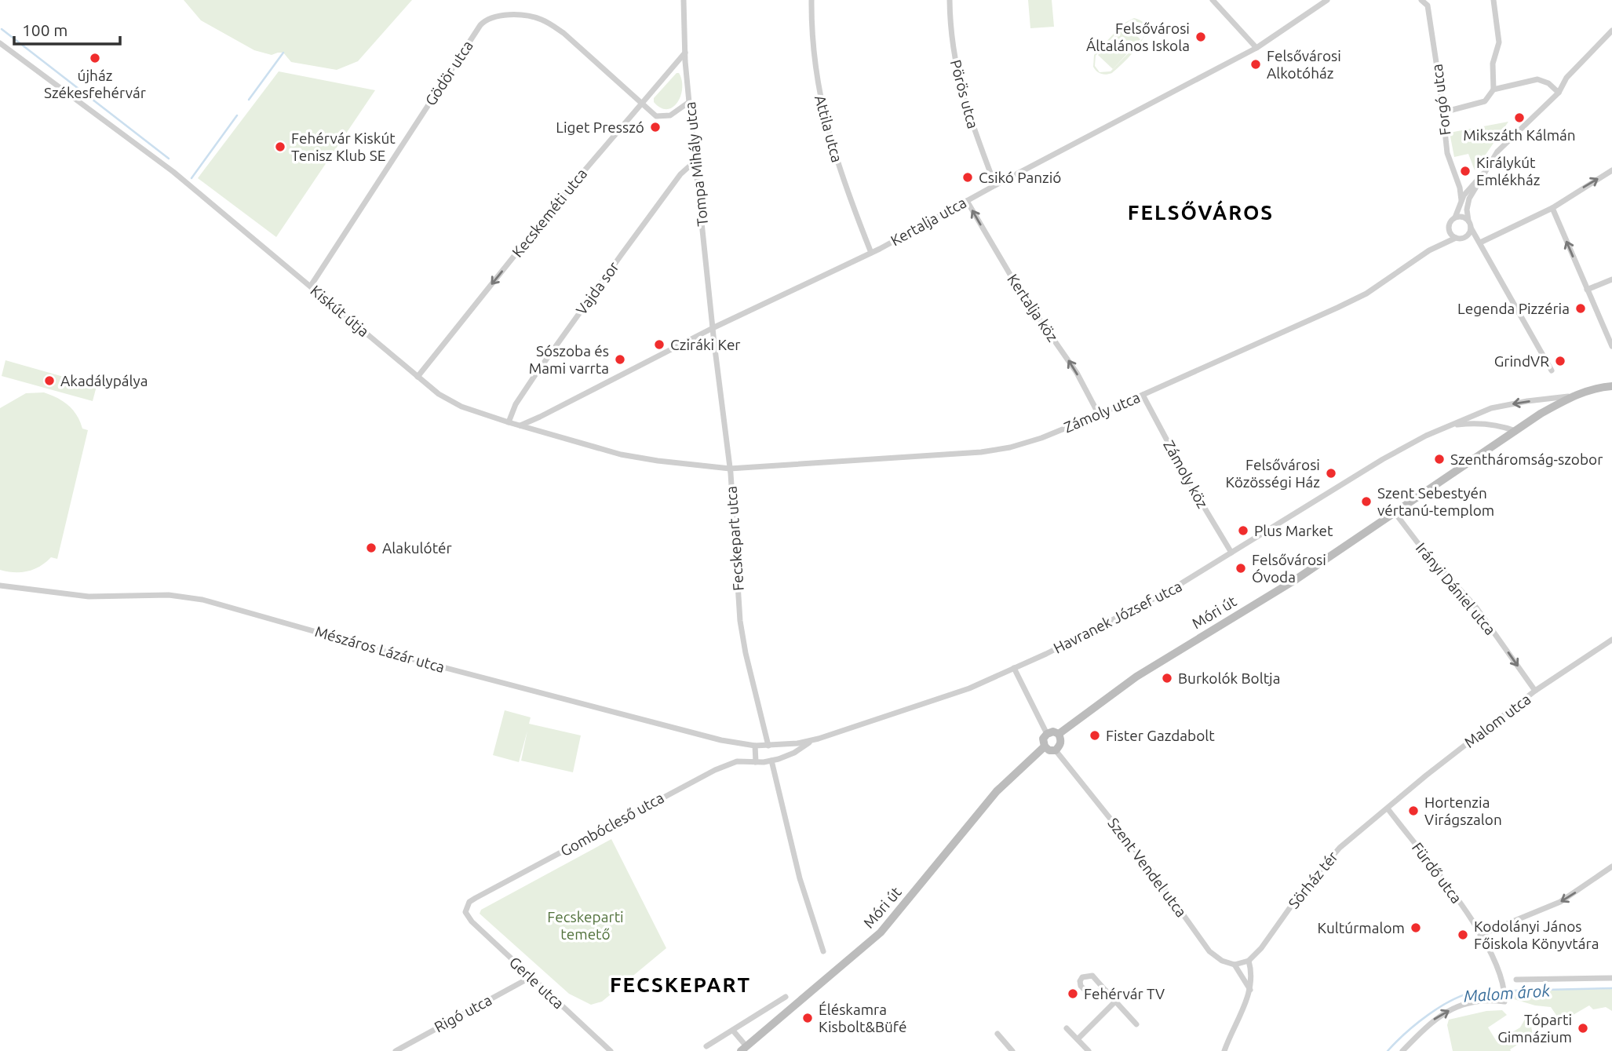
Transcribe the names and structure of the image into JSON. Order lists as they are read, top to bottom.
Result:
{
  "streets": {
    "main road": ["Móri út"],
    "street": [
      "Gödör utca",
      "Pörös utca",
      "Forgó utca",
      "Attila utca",
      "Tompa Mihály utca",
      "Kecskeméti utca",
      "Kertalja utca",
      "Vajda sor",
      "Kertalja köz",
      "Kiskút útja",
      "Zámoly utca",
      "Zámoly köz",
      "Fecskepart utca",
      "Irányi Dániel utca",
      "Havranek József utca",
      "Mészáros Lázár utca",
      "Malom utca",
      "Gombócleső utca",
      "Szent Vendel utca",
      "Fürdő utca",
      "Sörház tér",
      "Gerle utca",
      "Rigó utca"
    ]
  },
  "crossings": [
    ["Gödör utca", "Kecskeméti utca"],
    ["Gödör utca", "Kiskút útja"],
    ["Pörös utca", "Kertalja utca"],
    ["Attila utca", "Kertalja utca"],
    ["Tompa Mihály utca", "Kecskeméti utca"],
    ["Tompa Mihály utca", "Kertalja utca"],
    ["Tompa Mihály utca", "Vajda sor"],
    ["Tompa Mihály utca", "Fecskepart utca"],
    ["Kecskeméti utca", "Kiskút útja"],
    ["Kertalja utca", "Kertalja köz"],
    ["Kertalja utca", "Kiskút útja"],
    ["Kertalja utca", "Fecskepart utca"],
    ["Vajda sor", "Kiskút útja"],
    ["Kertalja köz", "Zámoly utca"],
    ["Kiskút útja", "Zámoly utca"],
    ["Kiskút útja", "Fecskepart utca"],
    ["Zámoly utca", "Zámoly köz"],
    ["Zámoly utca", "Fecskepart utca"],
    ["Zámoly köz", "Havranek József utca"],
    ["Fecskepart utca", "Havranek József utca"],
    ["Irányi Dániel utca", "Móri út"],
    ["Irányi Dániel utca", "Malom utca"],
    ["Móri út", "Szent Vendel utca"],
    ["Havranek József utca", "Mészáros Lázár utca"],
    ["Havranek József utca", "Gombócleső utca"],
    ["Malom utca", "Fürdő utca"],
    ["Malom utca", "Sörház tér"],
    ["Gombócleső utca", "Gerle utca"],
    ["Fürdő utca", "Sörház tér"],
    ["Gerle utca", "Rigó utca"]
  ],
  "one_way": ["Kecskeméti utca", "Kertalja köz", "Irányi Dániel utca"],
  "districts": ["FELSŐVÁROS", "FECSKEPART"],
  "water": ["Malom árok"],
  "parks": ["Fecskeparti temető"],
  "places": [
    "Felsővárosi Általános Iskola",
    "újház Székesfehérvár",
    "Felsővárosi Alkotóház",
    "Mikszáth Kálmán",
    "Liget Presszó",
    "Fehérvár Kiskút Tenisz Klub SE",
    "Királykút Emlékház",
    "Csikó Panzió",
    "Legenda Pizzéria",
    "Cziráki Ker",
    "Sószoba és Mami varrta",
    "GrindVR",
    "Akadálypálya",
    "Szentháromság-szobor",
    "Felsővárosi Közösségi Ház",
    "Szent Sebestyén vértanú-templom",
    "Plus Market",
    "Alakulótér",
    "Felsővárosi Óvoda",
    "Burkolók Boltja",
    "Fister Gazdabolt",
    "Hortenzia Virágszalon",
    "Kultúrmalom",
    "Kodolányi János Főiskola Könyvtára",
    "Fehérvár TV",
    "Éléskamra Kisbolt&Büfé",
    "Tóparti Gimnázium"
  ],
  "scale_bar": "100 m"
}
